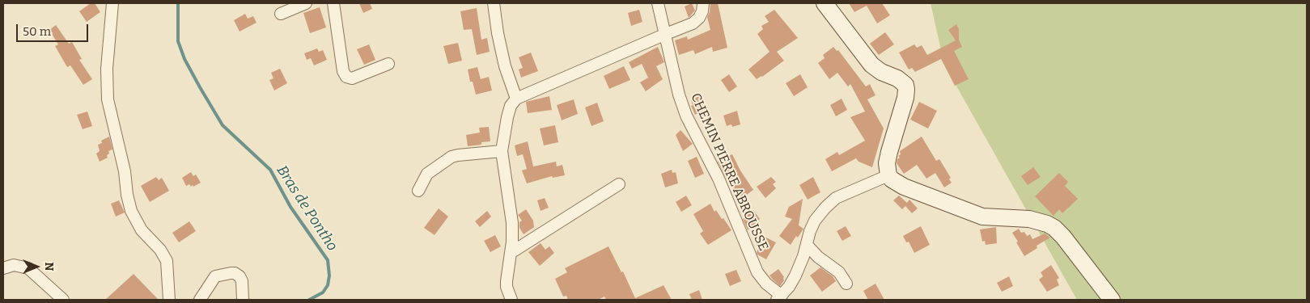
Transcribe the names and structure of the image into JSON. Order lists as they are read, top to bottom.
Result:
{
  "streets": {
    "street": ["CHEMIN PIERRE ABROUSSE"]
  },
  "water": ["Bras de Pontho"],
  "scale_bar": "50 m",
  "north": "right"
}
